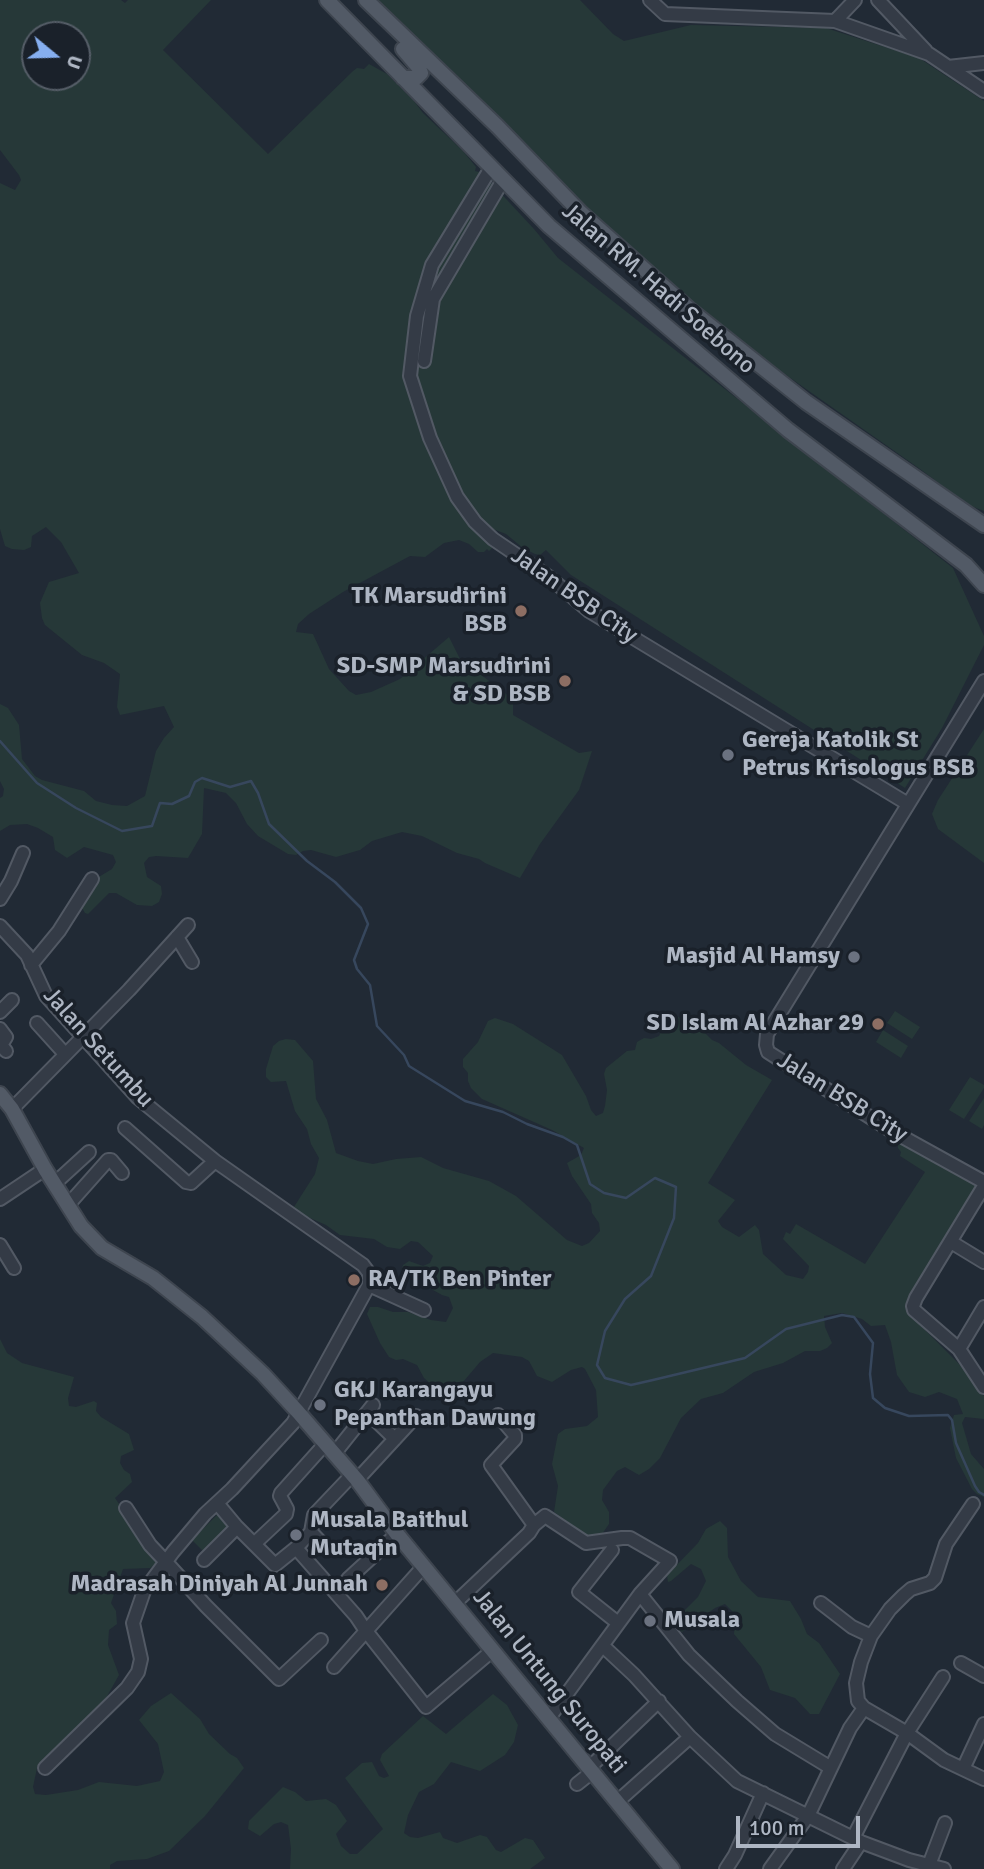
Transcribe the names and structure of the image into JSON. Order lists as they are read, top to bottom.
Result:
{
  "streets": {
    "main road": ["Jalan RM. Hadi Soebono", "Jalan Untung Suropati"],
    "street": ["Jalan BSB City", "Jalan Setumbu"]
  },
  "crossings": [
    ["Jalan RM. Hadi Soebono", "Jalan BSB City"]
  ],
  "places": [
    "TK Marsudirini BSB",
    "SD-SMP Marsudirini & SD BSB",
    "Gereja Katolik St Petrus Krisologus BSB",
    "Masjid Al Hamsy",
    "SD Islam Al Azhar 29",
    "RA/TK Ben Pinter",
    "GKJ Karangayu Pepanthan Dawung",
    "Musala Baithul Mutaqin",
    "Madrasah Diniyah Al Junnah",
    "Musala"
  ],
  "scale_bar": "100 m",
  "north": "right"
}
